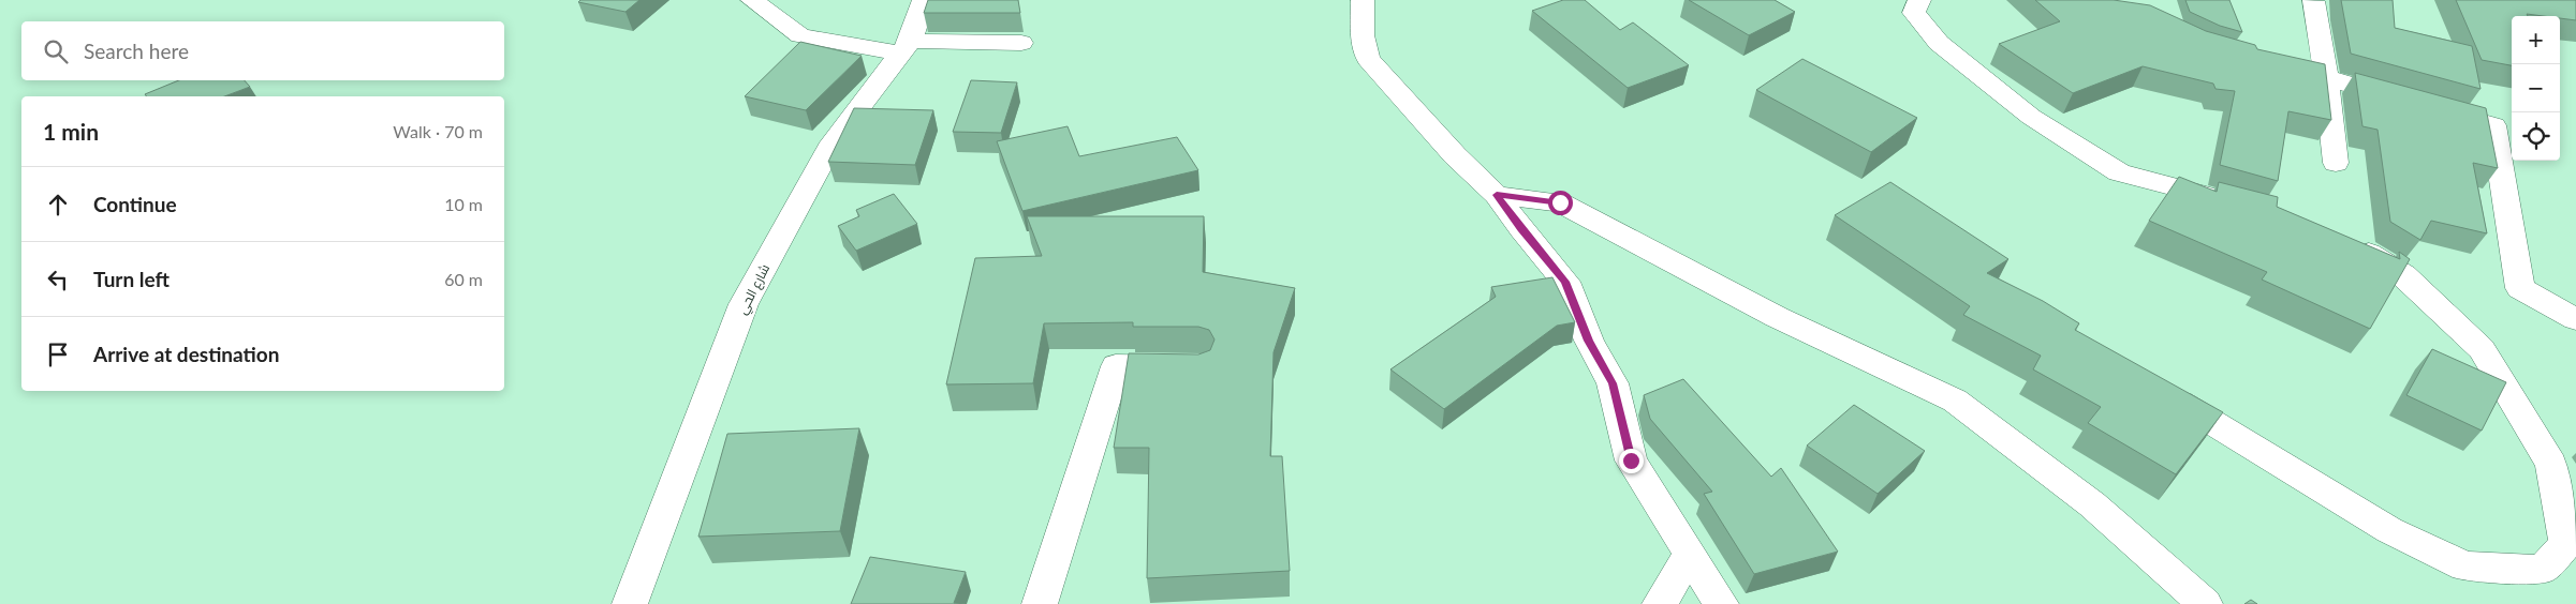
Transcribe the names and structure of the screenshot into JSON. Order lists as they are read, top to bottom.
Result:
{
  "streets": {
    "street": ["شارع الحي"]
  },
  "page": {
    "map_buttons": ["+", "−"],
    "search": "Search here",
    "heading": ["1 min", "Walk · 70 m"],
    "list": [
      ["Continue", "10 m"],
      ["Turn left", "60 m"],
      "Arrive at destination"
    ]
  }
}
